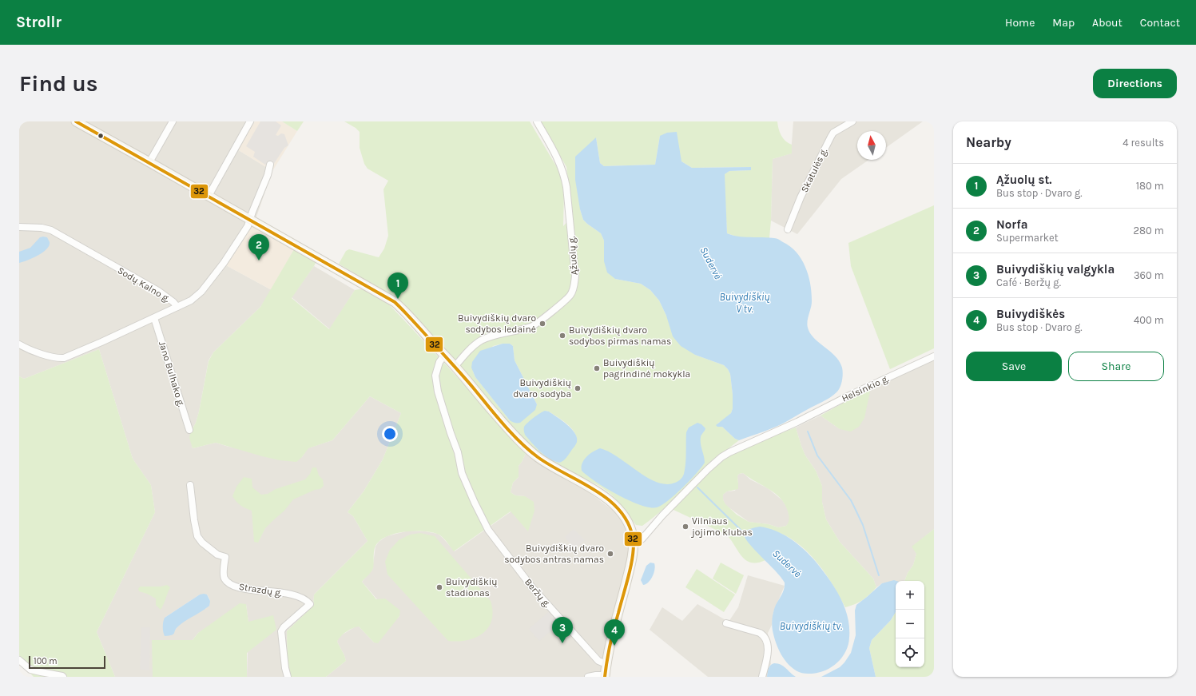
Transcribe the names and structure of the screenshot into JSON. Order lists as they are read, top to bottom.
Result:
{
  "streets": {
    "street": [
      "Skatulės g.",
      "Ąžuolų g.",
      "Sodų Kalno g.",
      "Jano Bulhako g.",
      "Helsinkio g.",
      "Strazdų g.",
      "Beržų g."
    ]
  },
  "water": ["Sudervė", "Buivydiškių V tv.", "Buivydiškių tv."],
  "places": [
    "Buivydiškių dvaro sodybos ledainė",
    "Buivydiškių dvaro sodybos pirmas namas",
    "Buivydiškių pagrindinė mokykla",
    "Buivydiškių dvaro sodyba",
    "Vilniaus jojimo klubas",
    "Buivydiškių dvaro sodybos antras namas",
    "Buivydiškių stadionas"
  ],
  "lines": ["transit line 32"],
  "scale_bar": "100 m",
  "north": "top",
  "page": {
    "header": "Strollr",
    "nav": [
      "Home",
      "Map",
      "About",
      "Contact"
    ],
    "buttons": [
      "Directions",
      ["Save", "Share"]
    ],
    "title": "Find us",
    "heading": ["Nearby", "4 results"],
    "list": [
      {
        "mark": "1",
        "name": "Ąžuolų st.",
        "note": "Bus stop · Dvaro g.",
        "value": "180 m"
      },
      {
        "mark": "2",
        "name": "Norfa",
        "note": "Supermarket",
        "value": "280 m"
      },
      {
        "mark": "3",
        "name": "Buivydiškių valgykla",
        "note": "Café · Beržų g.",
        "value": "360 m"
      },
      {
        "mark": "4",
        "name": "Buivydiškės",
        "note": "Bus stop · Dvaro g.",
        "value": "400 m"
      }
    ],
    "pins": [
      "2",
      "1",
      "3",
      "4"
    ],
    "map_buttons": ["+", "−"],
    "scale": "100 m"
  }
}
